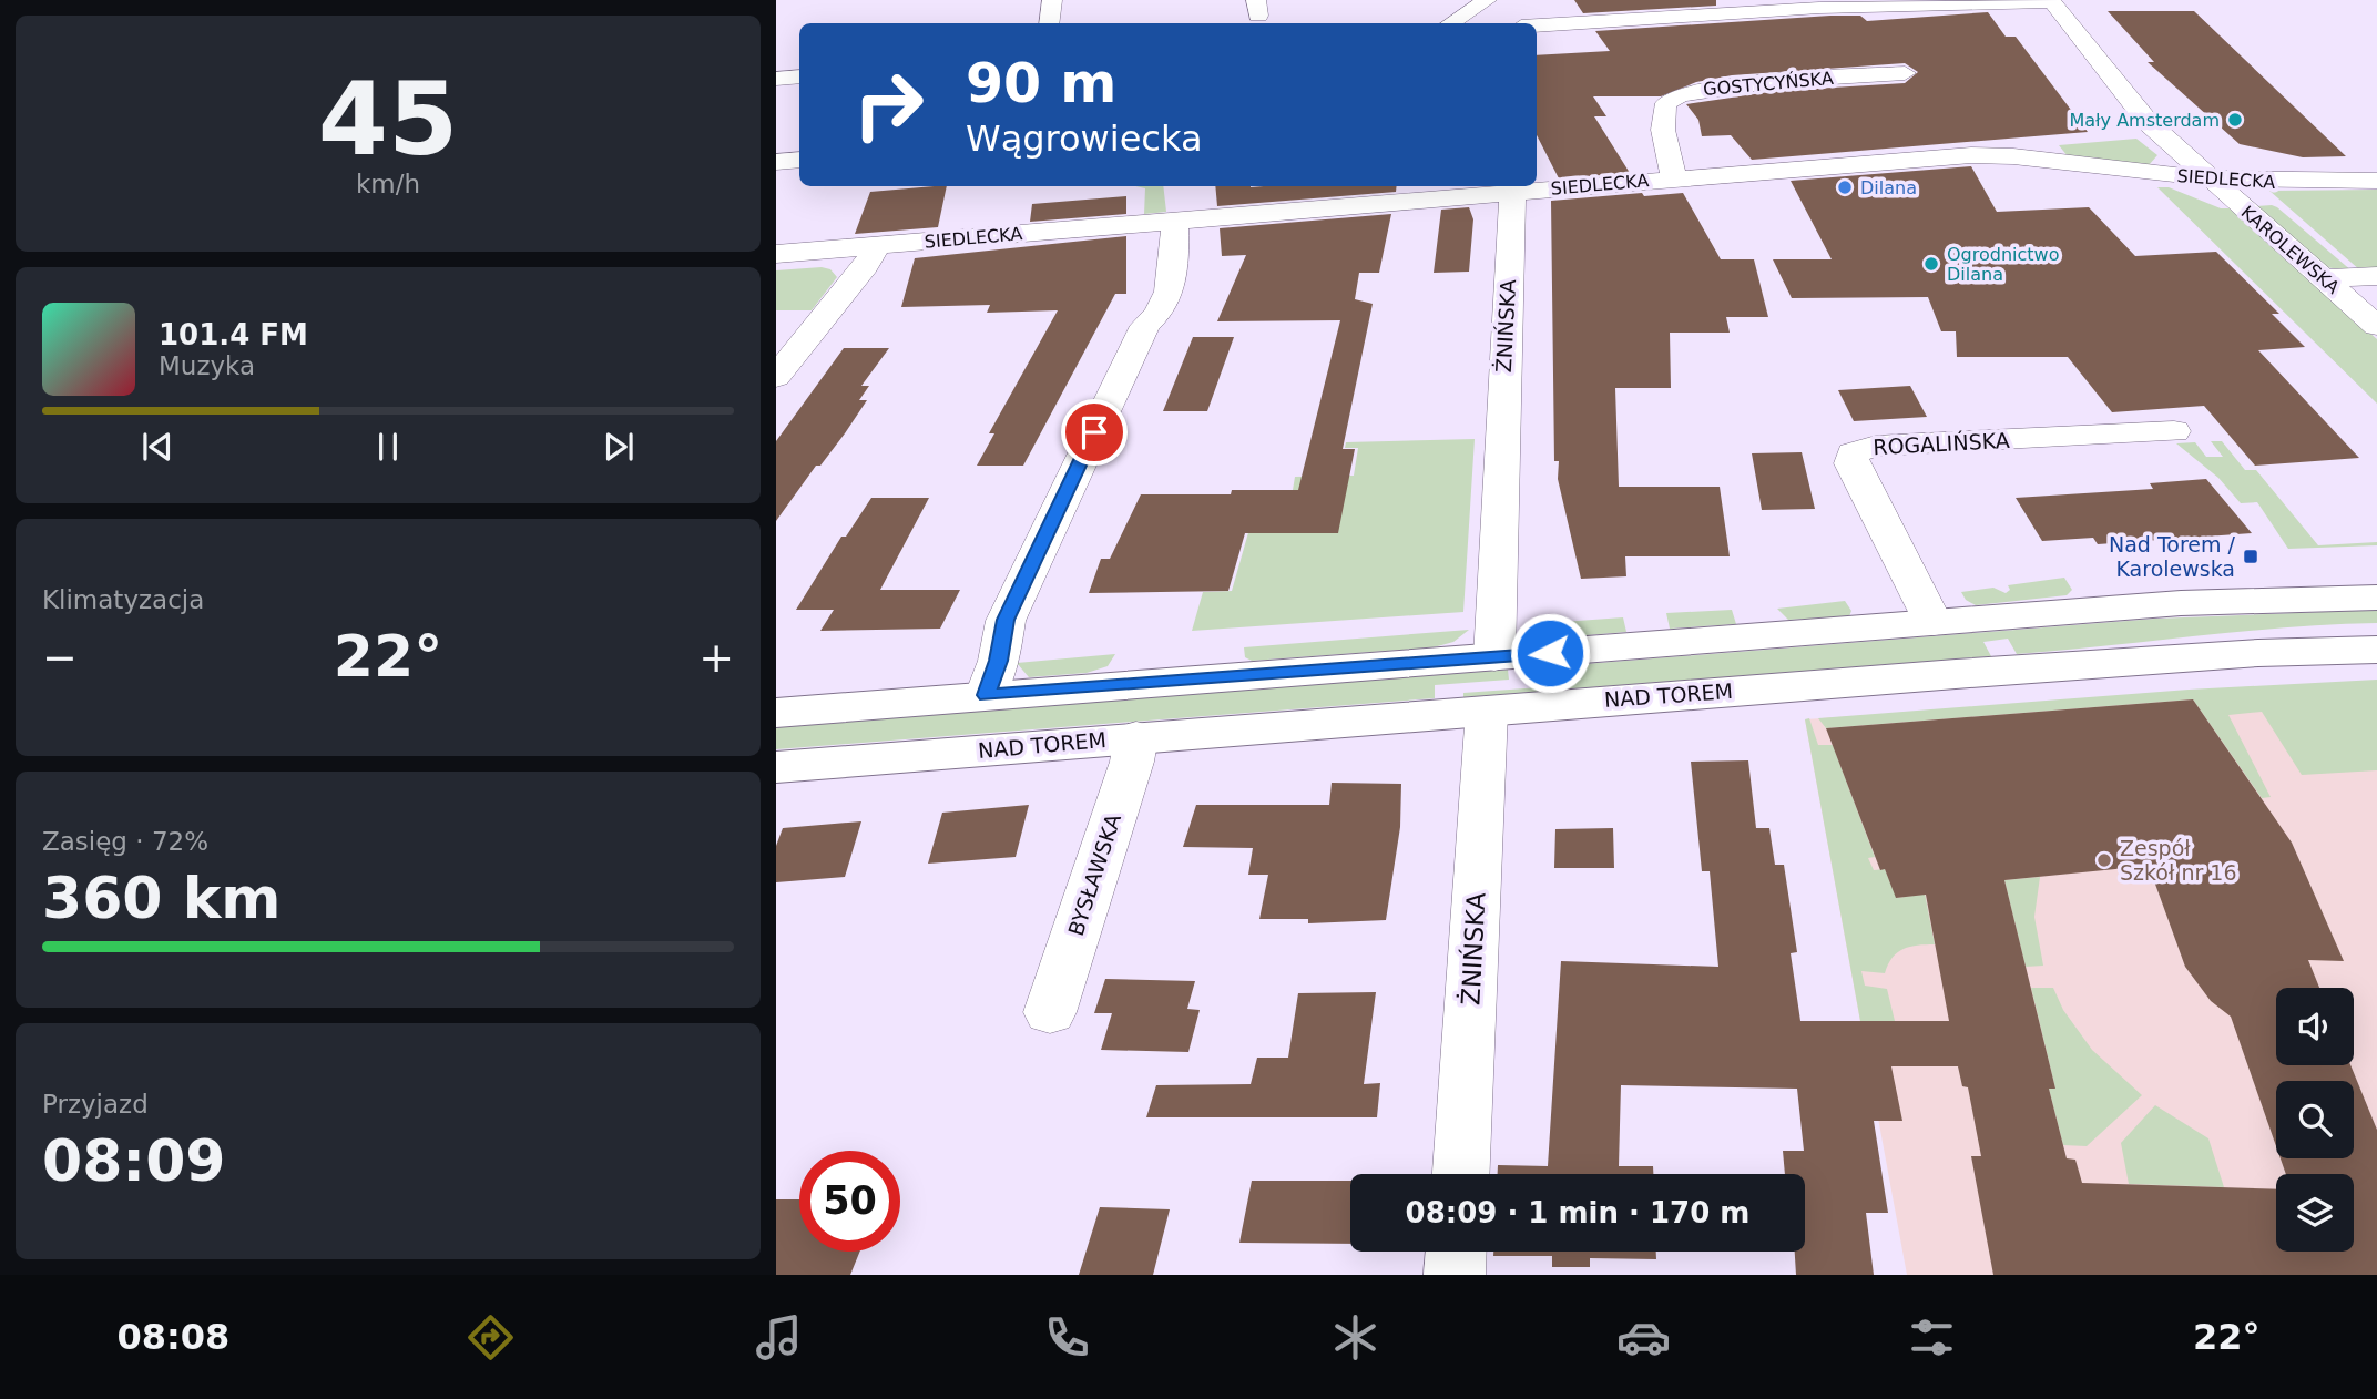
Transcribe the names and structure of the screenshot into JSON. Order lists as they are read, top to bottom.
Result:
{
  "streets": {
    "main road": ["NAD TOREM"],
    "street": [
      "GOSTYCYŃSKA",
      "SIEDLECKA",
      "KAROLEWSKA",
      "ŻNIŃSKA",
      "ROGALIŃSKA",
      "BYSŁAWSKA"
    ]
  },
  "crossings": [
    ["GOSTYCYŃSKA", "SIEDLECKA"],
    ["SIEDLECKA", "KAROLEWSKA"],
    ["SIEDLECKA", "ŻNIŃSKA"],
    ["ŻNIŃSKA", "NAD TOREM"],
    ["NAD TOREM", "BYSŁAWSKA"]
  ],
  "places": {
    "other": [
      "Mały Amsterdam",
      "Dilana",
      "Ogrodnictwo Dilana",
      "Zespół Szkół nr 16"
    ],
    "transit": ["Nad Torem / Karolewska"]
  },
  "page": {
    "tile": [
      ["45", "km/h"],
      "Klimatyzacja",
      ["Zasięg · 72%", "360 km"],
      ["Przyjazd", "08:09"]
    ],
    "turn": ["90 m", "Wągrowiecka"],
    "song": ["101.4 FM", "Muzyka"],
    "heat": ["−", "22°", "+"],
    "limit": "50",
    "trip": "08:09 · 1 min · 170 m",
    "tabs": ["08:08", "22°"]
  }
}
